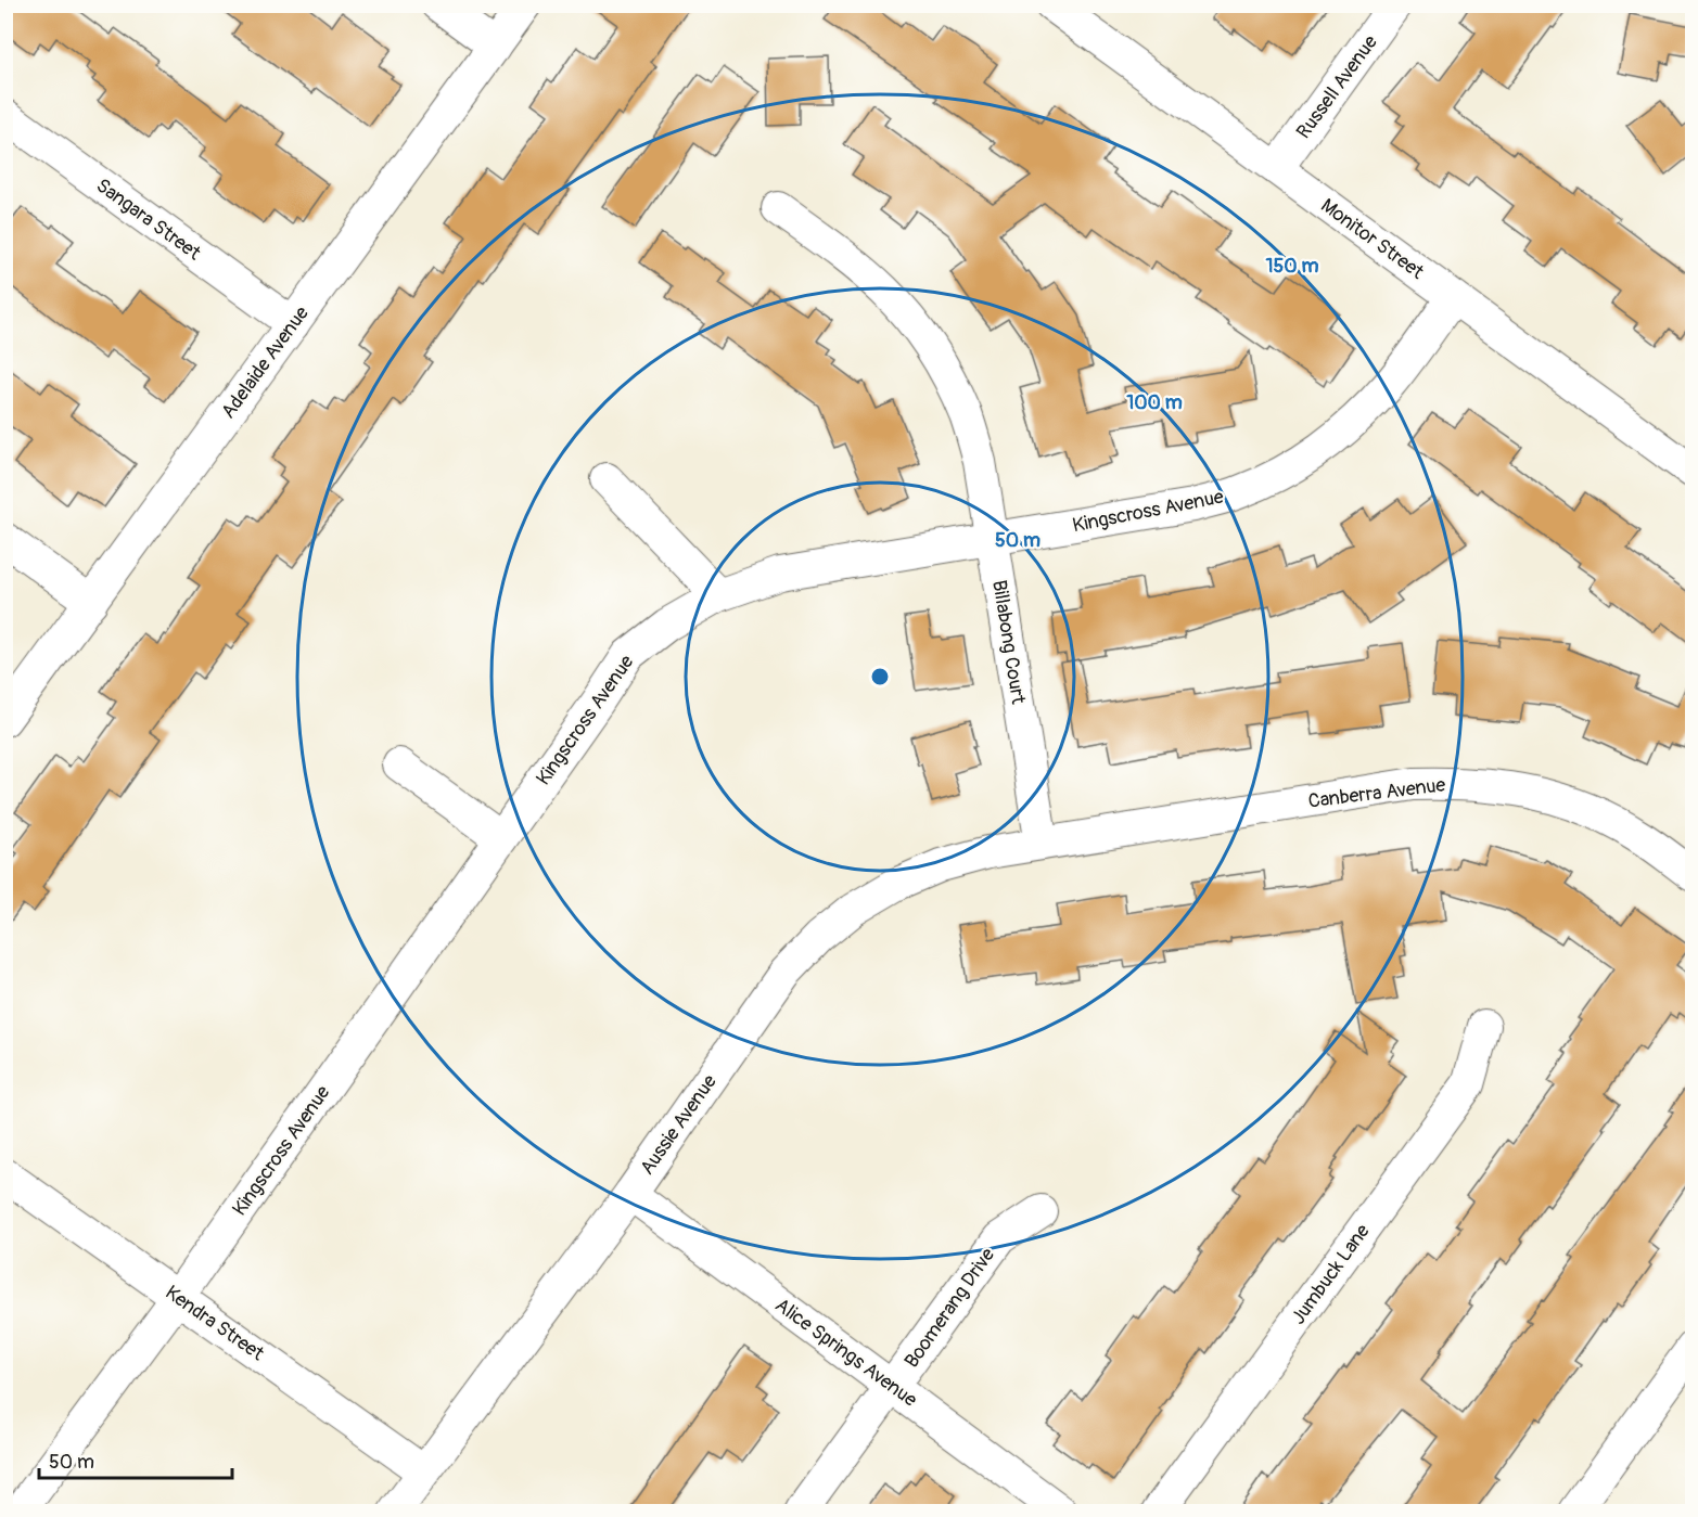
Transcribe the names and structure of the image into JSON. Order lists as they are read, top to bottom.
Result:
{
  "streets": {
    "street": [
      "Russell Avenue",
      "Sangara Street",
      "Monitor Street",
      "Adelaide Avenue",
      "Kingscross Avenue",
      "Billabong Court",
      "Canberra Avenue",
      "Aussie Avenue",
      "Jumbuck Lane",
      "Boomerang Drive",
      "Kendra Street",
      "Alice Springs Avenue"
    ]
  },
  "crossings": [
    ["Russell Avenue", "Monitor Street"],
    ["Sangara Street", "Adelaide Avenue"],
    ["Monitor Street", "Kingscross Avenue"],
    ["Kingscross Avenue", "Billabong Court"],
    ["Kingscross Avenue", "Kendra Street"],
    ["Billabong Court", "Canberra Avenue"],
    ["Billabong Court", "Aussie Avenue"],
    ["Canberra Avenue", "Aussie Avenue"],
    ["Aussie Avenue", "Kendra Street"],
    ["Aussie Avenue", "Alice Springs Avenue"],
    ["Boomerang Drive", "Alice Springs Avenue"]
  ],
  "scale_bar": "50 m",
  "rings": ["150 m", "100 m", "50 m"]
}
